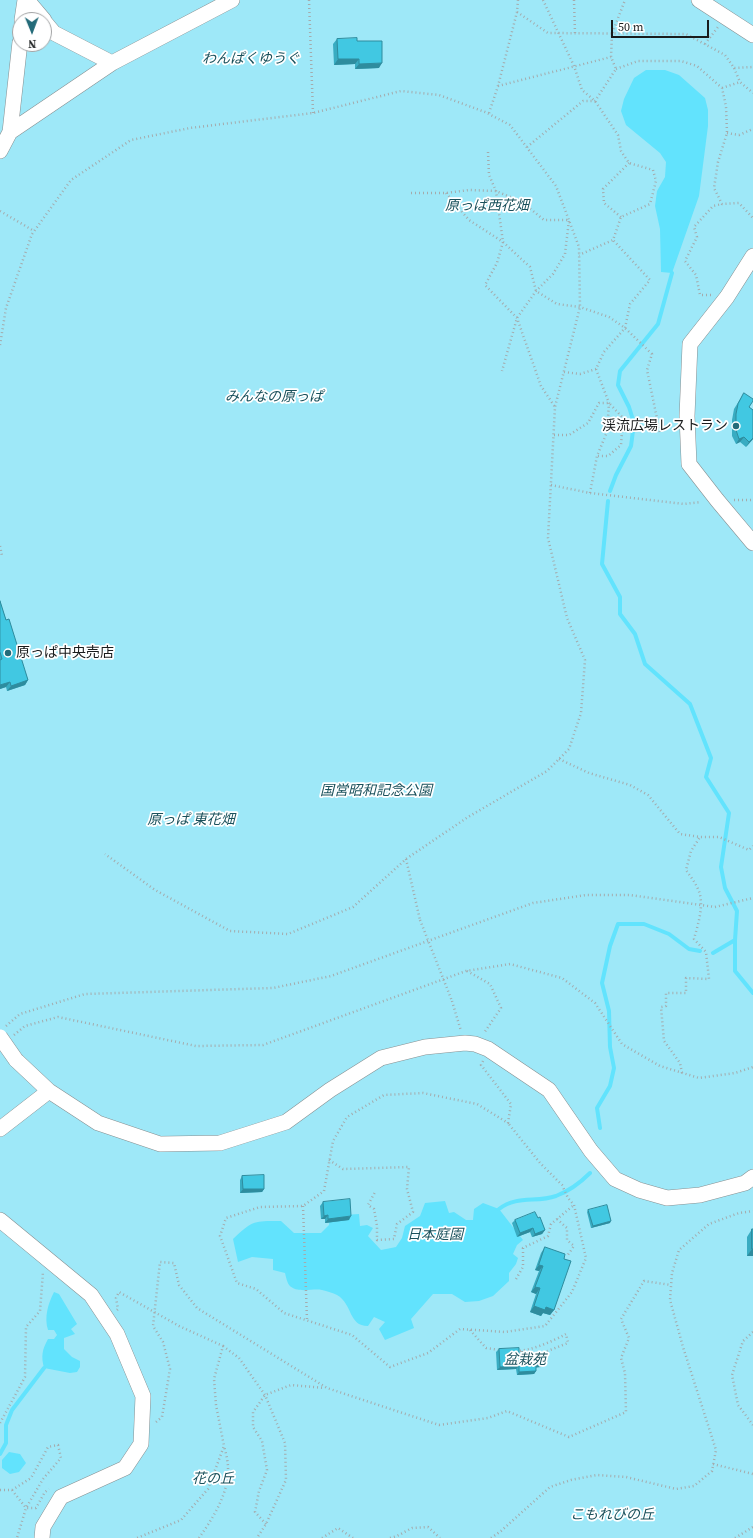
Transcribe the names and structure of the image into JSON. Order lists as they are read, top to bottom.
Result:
{
  "parks": [
    "わんぱくゆうぐ",
    "原っぱ西花畑",
    "みんなの原っぱ",
    "国営昭和記念公園",
    "原っぱ 東花畑",
    "日本庭園",
    "盆栽苑",
    "花の丘",
    "こもれびの丘"
  ],
  "places": ["渓流広場レストラン", "原っぱ中央売店"],
  "scale_bar": "50 m",
  "north": "bottom"
}
